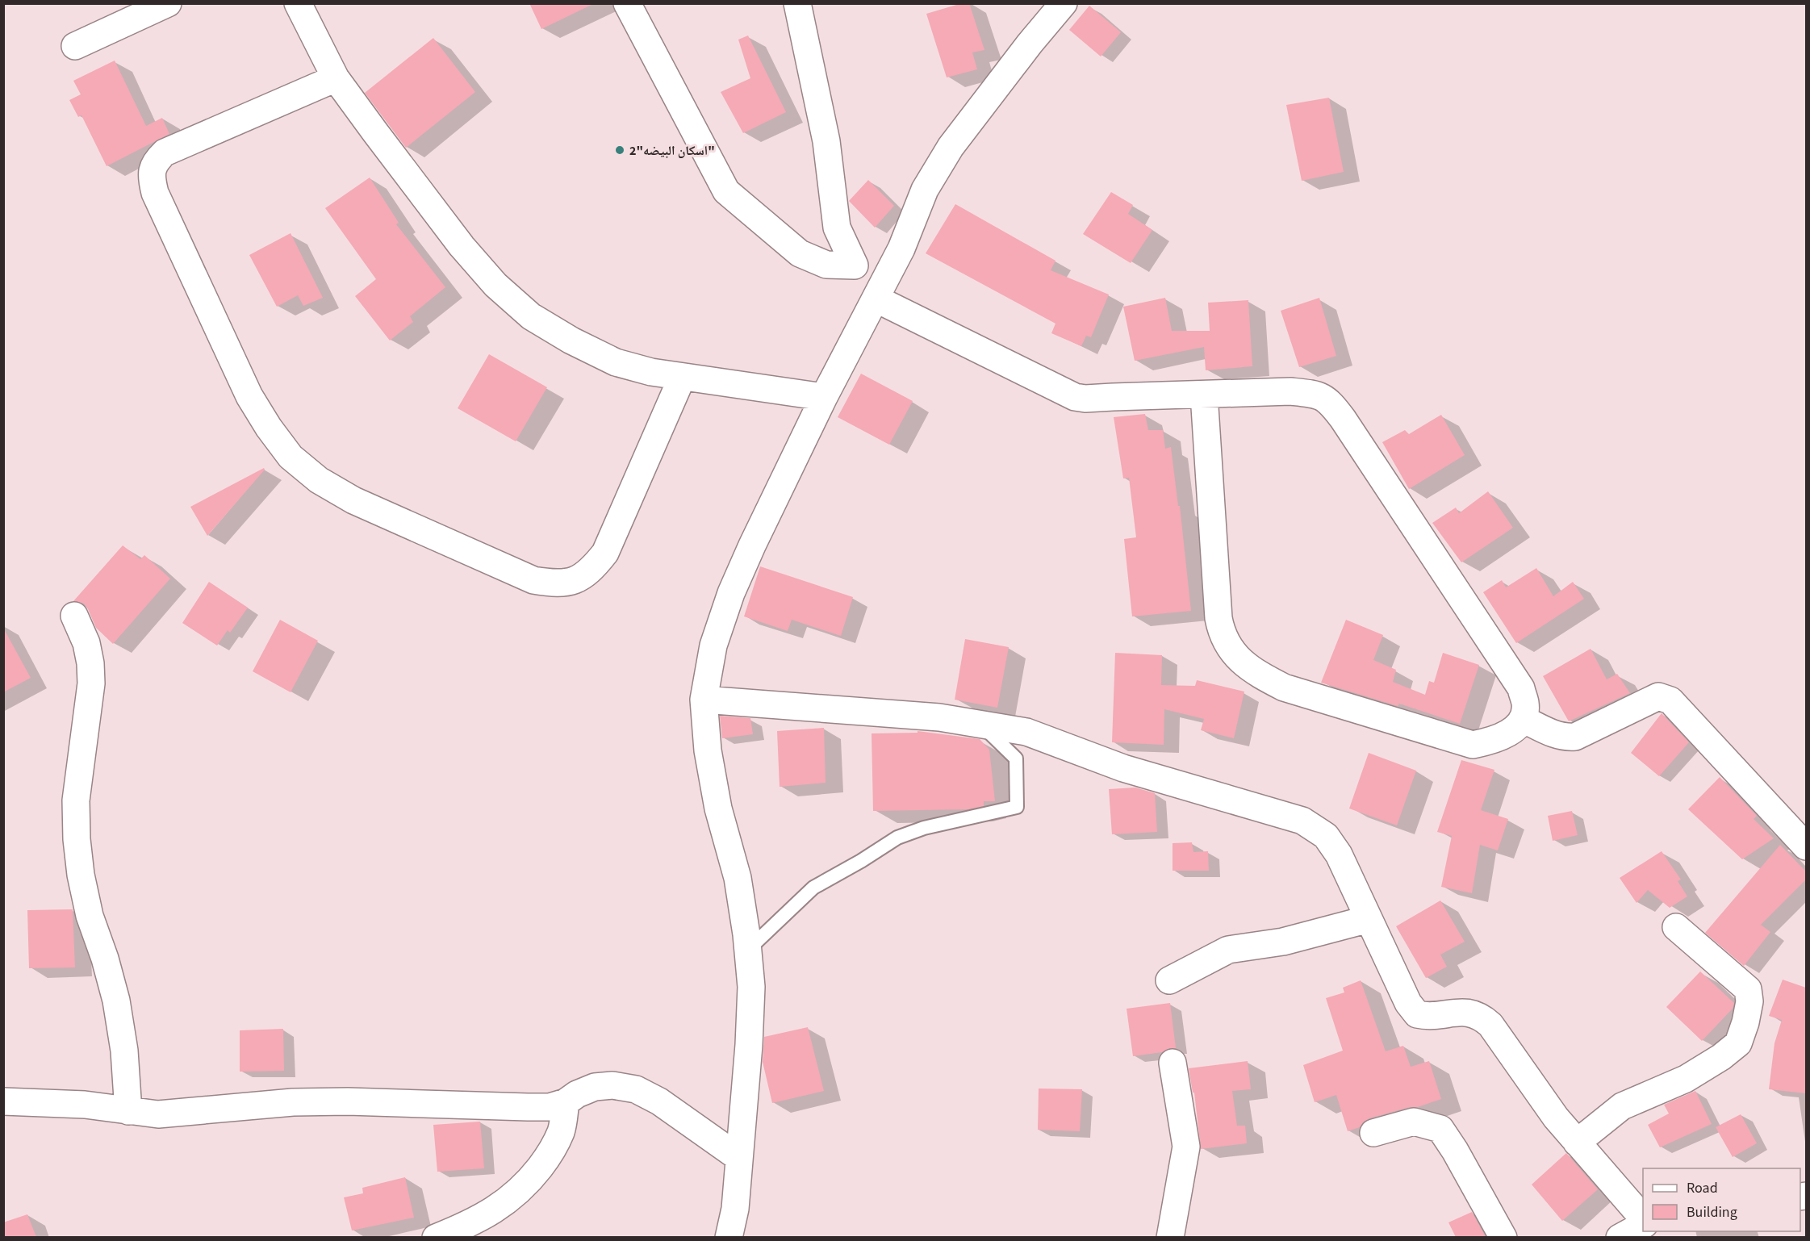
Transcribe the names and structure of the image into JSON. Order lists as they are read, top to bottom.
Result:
{
  "places": ["اسكان البيضه\"2\""],
  "legend": ["Road", "Building"]
}
